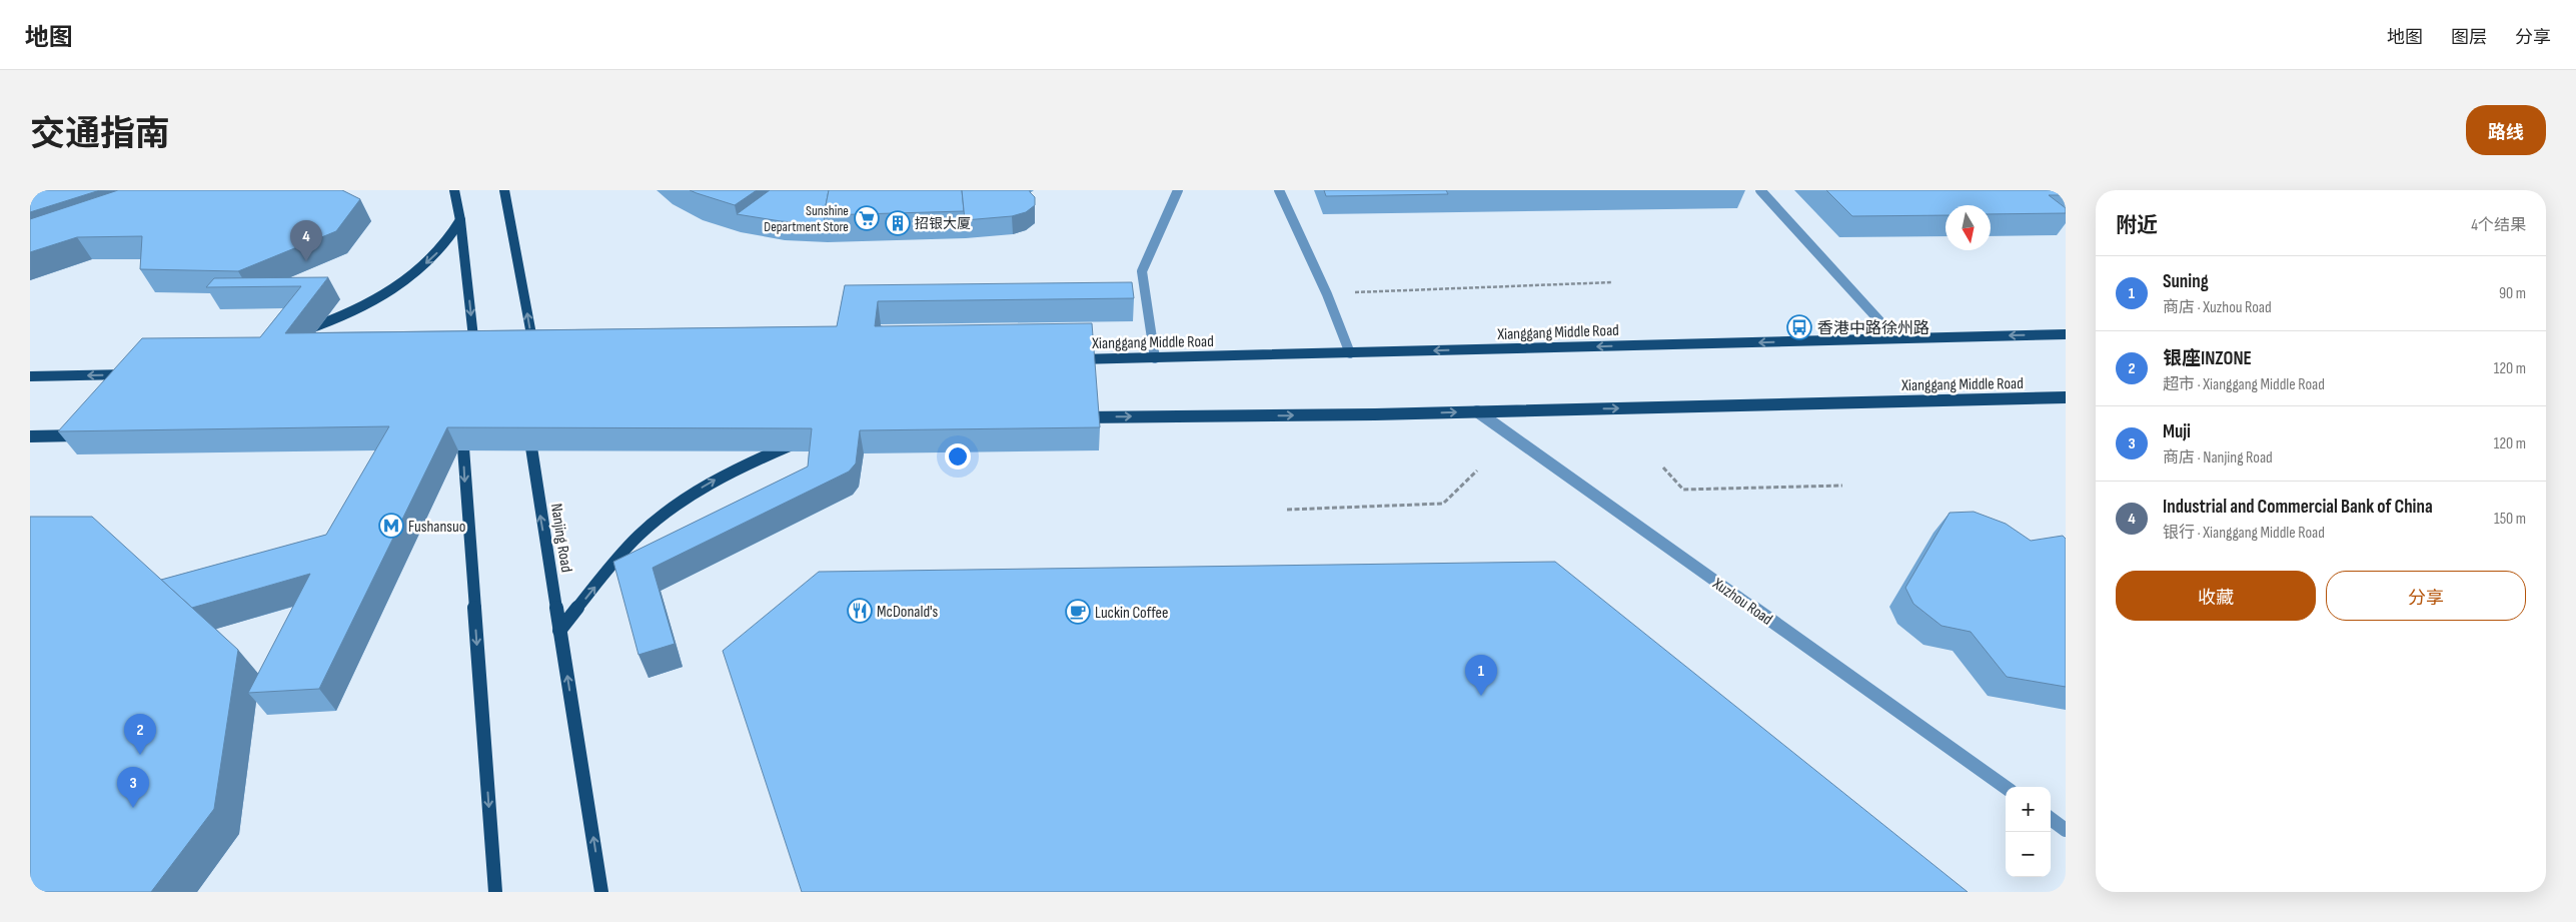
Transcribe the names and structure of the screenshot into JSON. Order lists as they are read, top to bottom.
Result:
{
  "streets": {
    "main road": ["Xianggang Middle Road", "Nanjing Road"],
    "street": ["Xuzhou Road"]
  },
  "crossings": [
    ["Xianggang Middle Road", "Xuzhou Road"]
  ],
  "places": {
    "supermarket": ["Sunshine Department Store"],
    "building": ["招银大厦"],
    "bus stop": ["香港中路徐州路"],
    "metro station": ["Fushansuo"],
    "restaurant": ["McDonald's"],
    "cafe": ["Luckin Coffee"]
  },
  "north": "bottom",
  "page": {
    "header": "地图",
    "nav": ["地图", "图层", "分享"],
    "title": "交通指南",
    "buttons": [
      "路线",
      ["收藏", "分享"]
    ],
    "heading": ["附近", "4个结果"],
    "pins": [
      "4",
      "1",
      "2",
      "3"
    ],
    "list": [
      {
        "mark": "1",
        "name": "Suning",
        "note": "商店 · Xuzhou Road",
        "value": "90 m"
      },
      {
        "mark": "2",
        "name": "银座INZONE",
        "note": "超市 · Xianggang Middle Road",
        "value": "120 m"
      },
      {
        "mark": "3",
        "name": "Muji",
        "note": "商店 · Nanjing Road",
        "value": "120 m"
      },
      {
        "mark": "4",
        "name": "Industrial and Commercial Bank of China",
        "note": "银行 · Xianggang Middle Road",
        "value": "150 m"
      }
    ],
    "map_buttons": ["+", "−"]
  }
}
